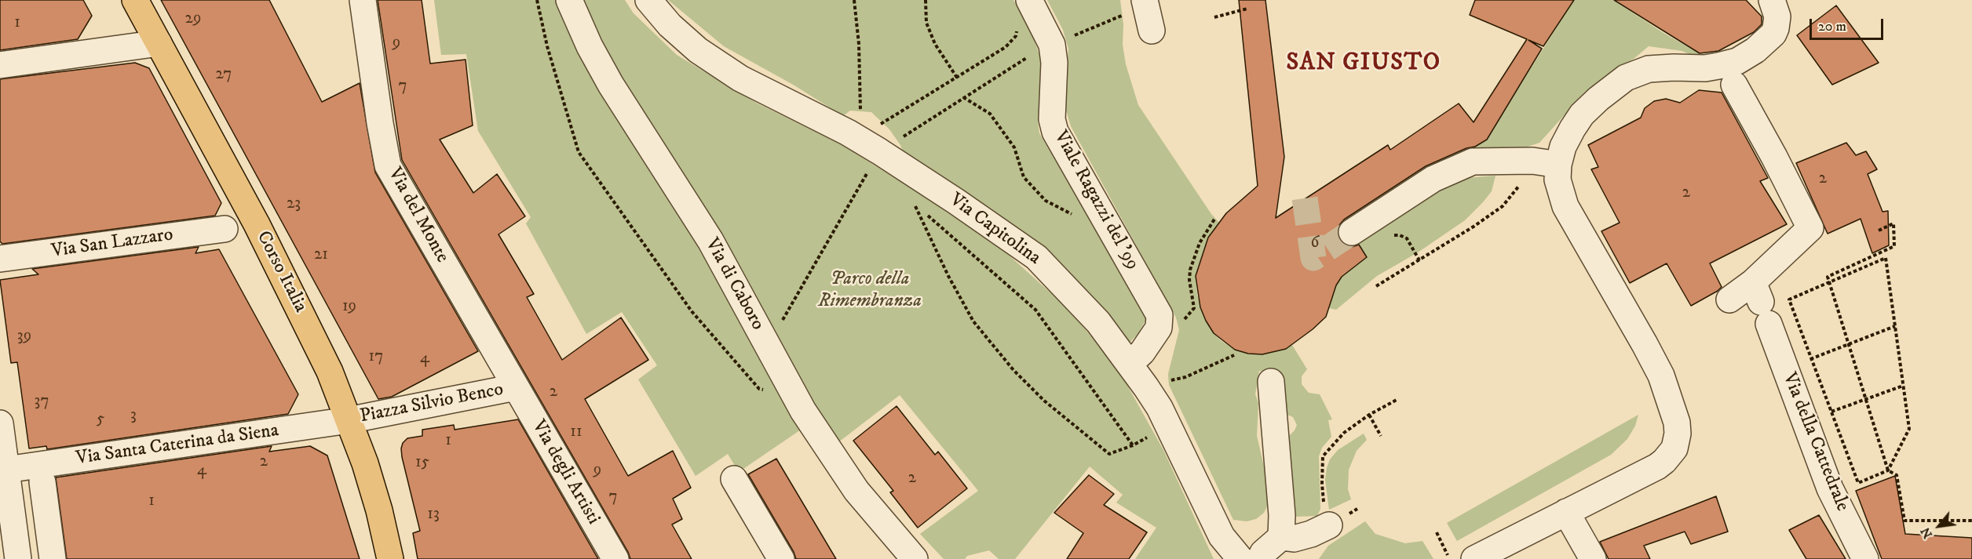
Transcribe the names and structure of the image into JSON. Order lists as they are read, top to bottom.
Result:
{
  "streets": {
    "main road": ["Corso Italia"],
    "street": [
      "Viale Ragazzi del '99",
      "Via del Monte",
      "Via Capitolina",
      "Via San Lazzaro",
      "Via di Caboro",
      "Piazza Silvio Benco",
      "Via della Cattedrale",
      "Via Santa Caterina da Siena",
      "Via degli Artisti"
    ]
  },
  "crossings": [
    ["Viale Ragazzi del '99", "Via Capitolina"],
    ["Via del Monte", "Piazza Silvio Benco"],
    ["Via del Monte", "Via degli Artisti"],
    ["Corso Italia", "Piazza Silvio Benco"],
    ["Corso Italia", "Via Santa Caterina da Siena"],
    ["Piazza Silvio Benco", "Via Santa Caterina da Siena"],
    ["Piazza Silvio Benco", "Via degli Artisti"]
  ],
  "districts": ["SAN GIUSTO"],
  "parks": ["Parco della Rimembranza"],
  "house_numbers": [
    "29",
    "1",
    "9",
    "27",
    "7",
    "2",
    "2",
    "23",
    "6",
    "21",
    "19",
    "39",
    "17",
    "4",
    "2",
    "37",
    "3",
    "5",
    "11",
    "1",
    "2",
    "15",
    "4",
    "9",
    "2",
    "7",
    "1",
    "13"
  ],
  "scale_bar": "20 m",
  "north": "bottom left"
}
